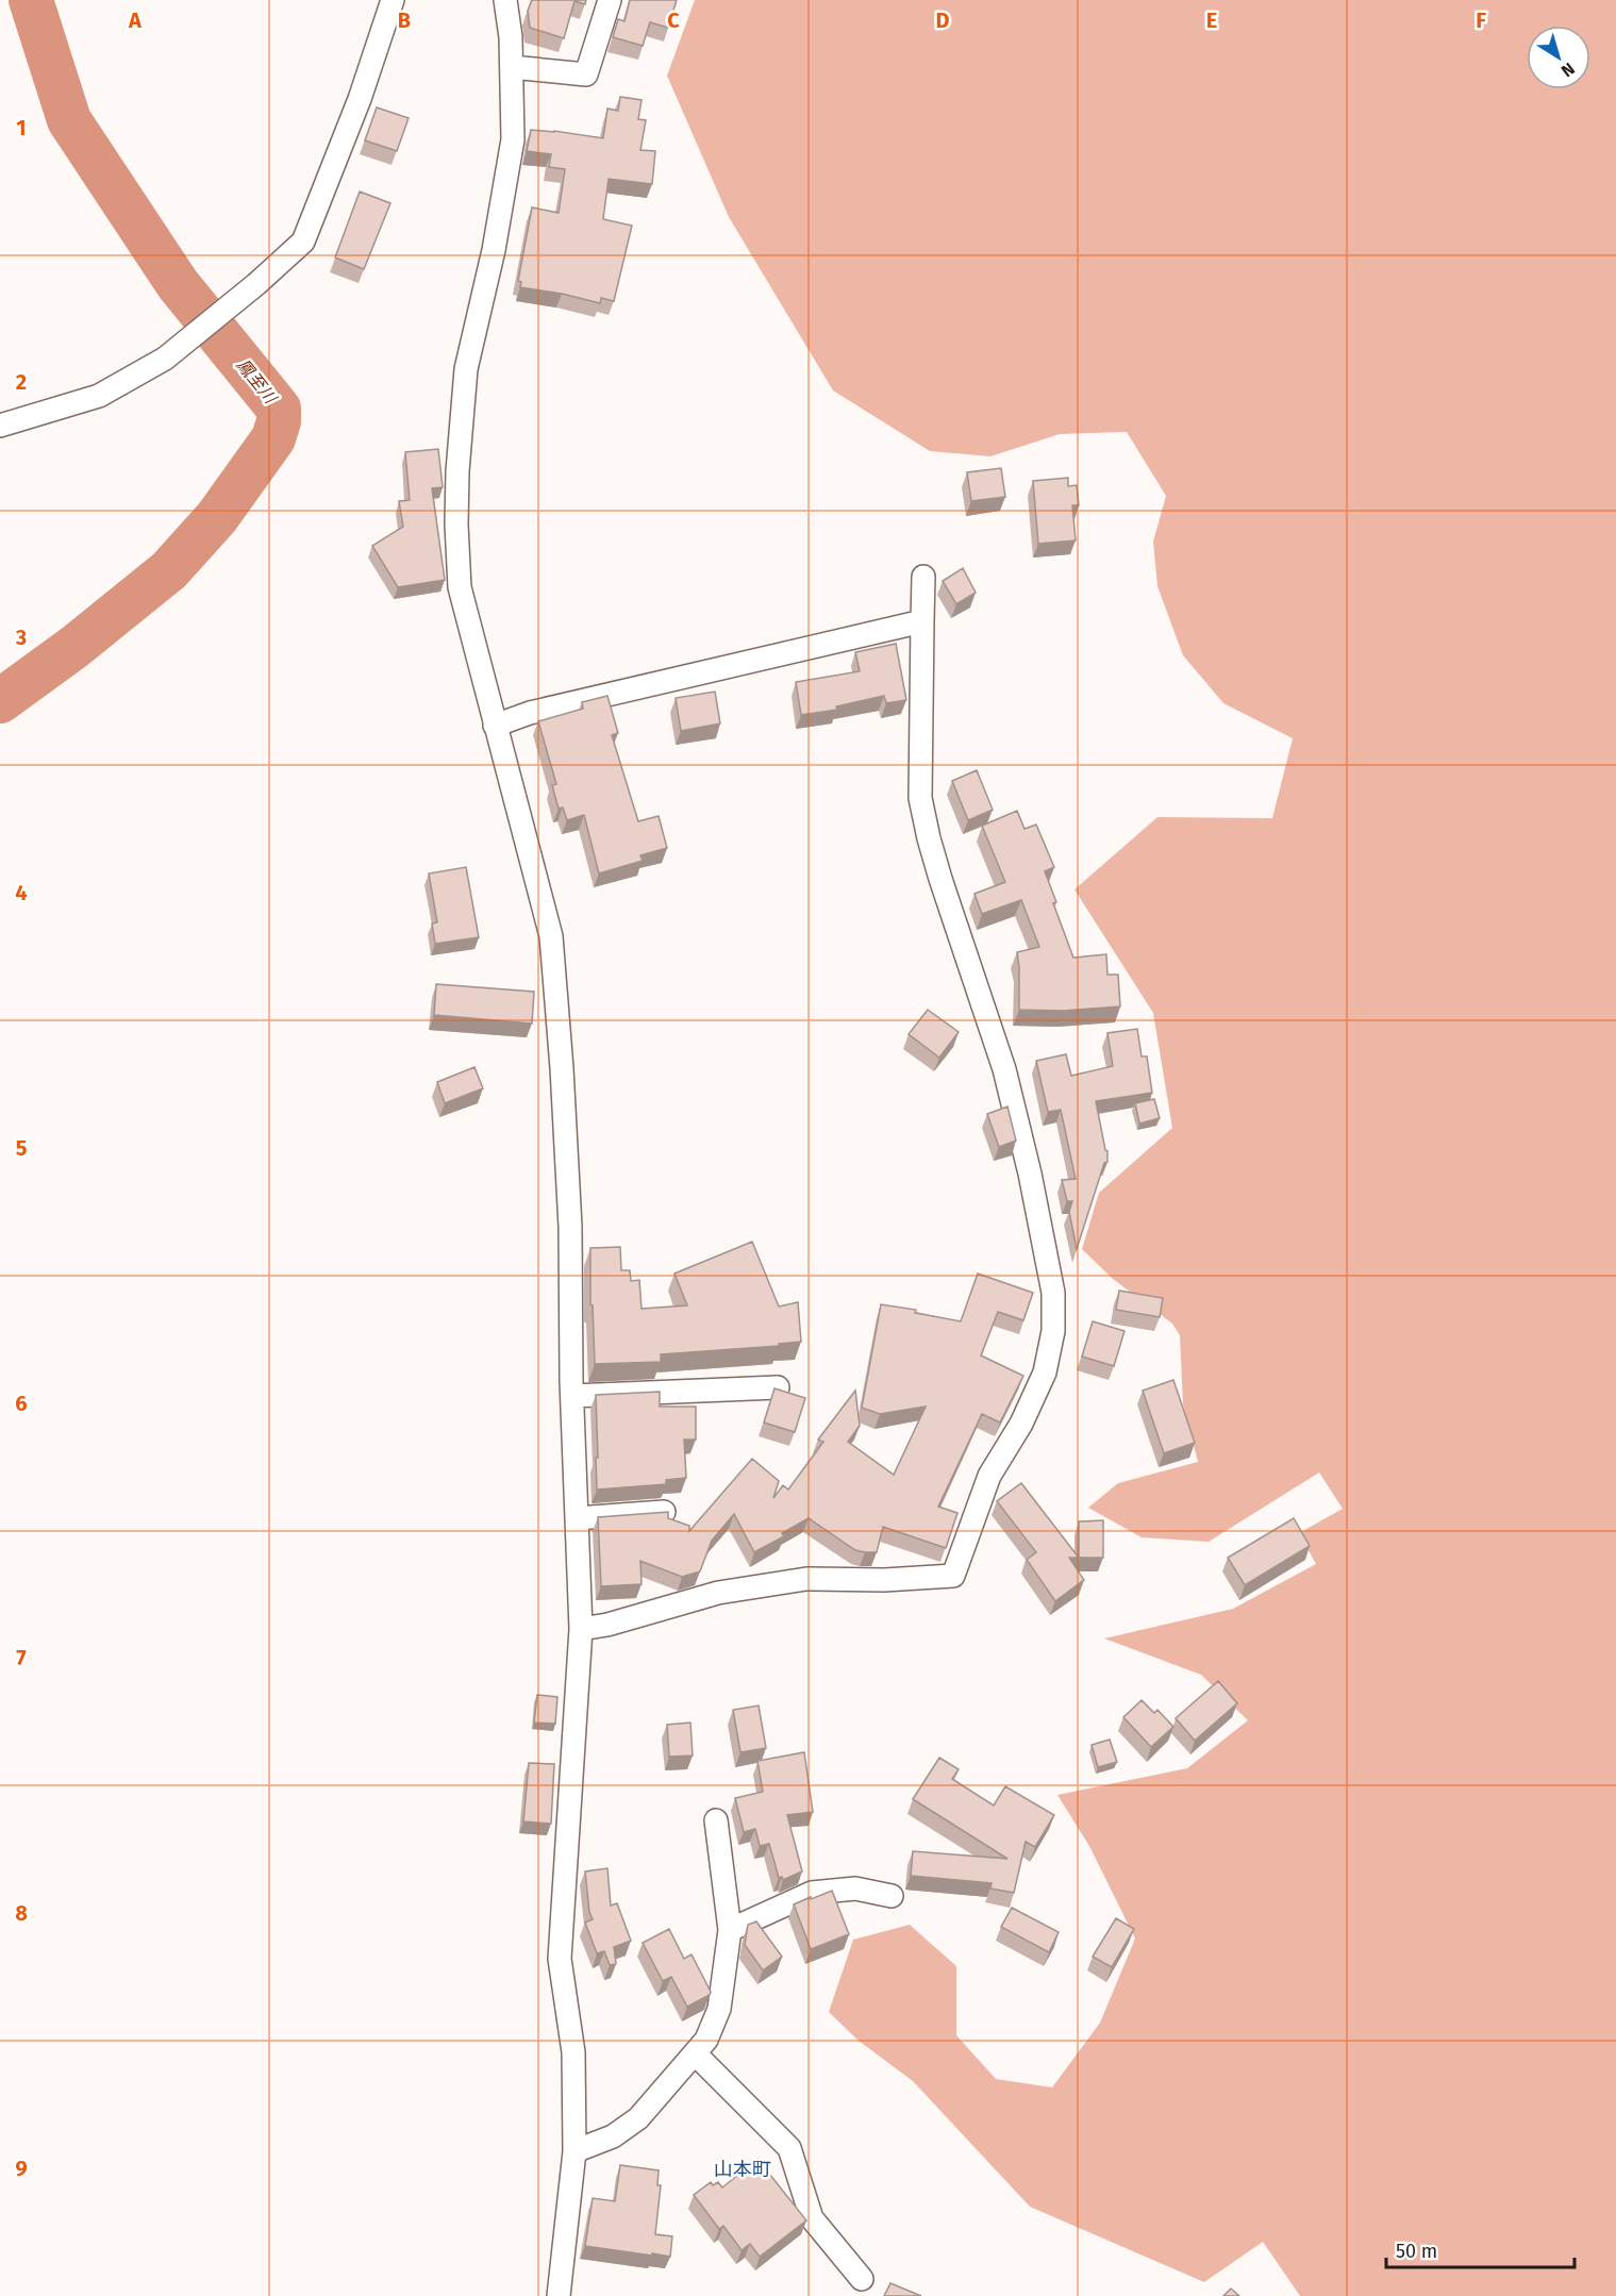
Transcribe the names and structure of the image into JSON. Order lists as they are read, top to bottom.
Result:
{
  "districts": ["山本町"],
  "water": ["鳳至川"],
  "scale_bar": "50 m",
  "north": "bottom right",
  "grid": {
    "columns": [
      "A",
      "B",
      "C",
      "D",
      "E",
      "F"
    ],
    "rows": [
      "1",
      "2",
      "3",
      "4",
      "5",
      "6",
      "7",
      "8",
      "9"
    ]
  }
}
